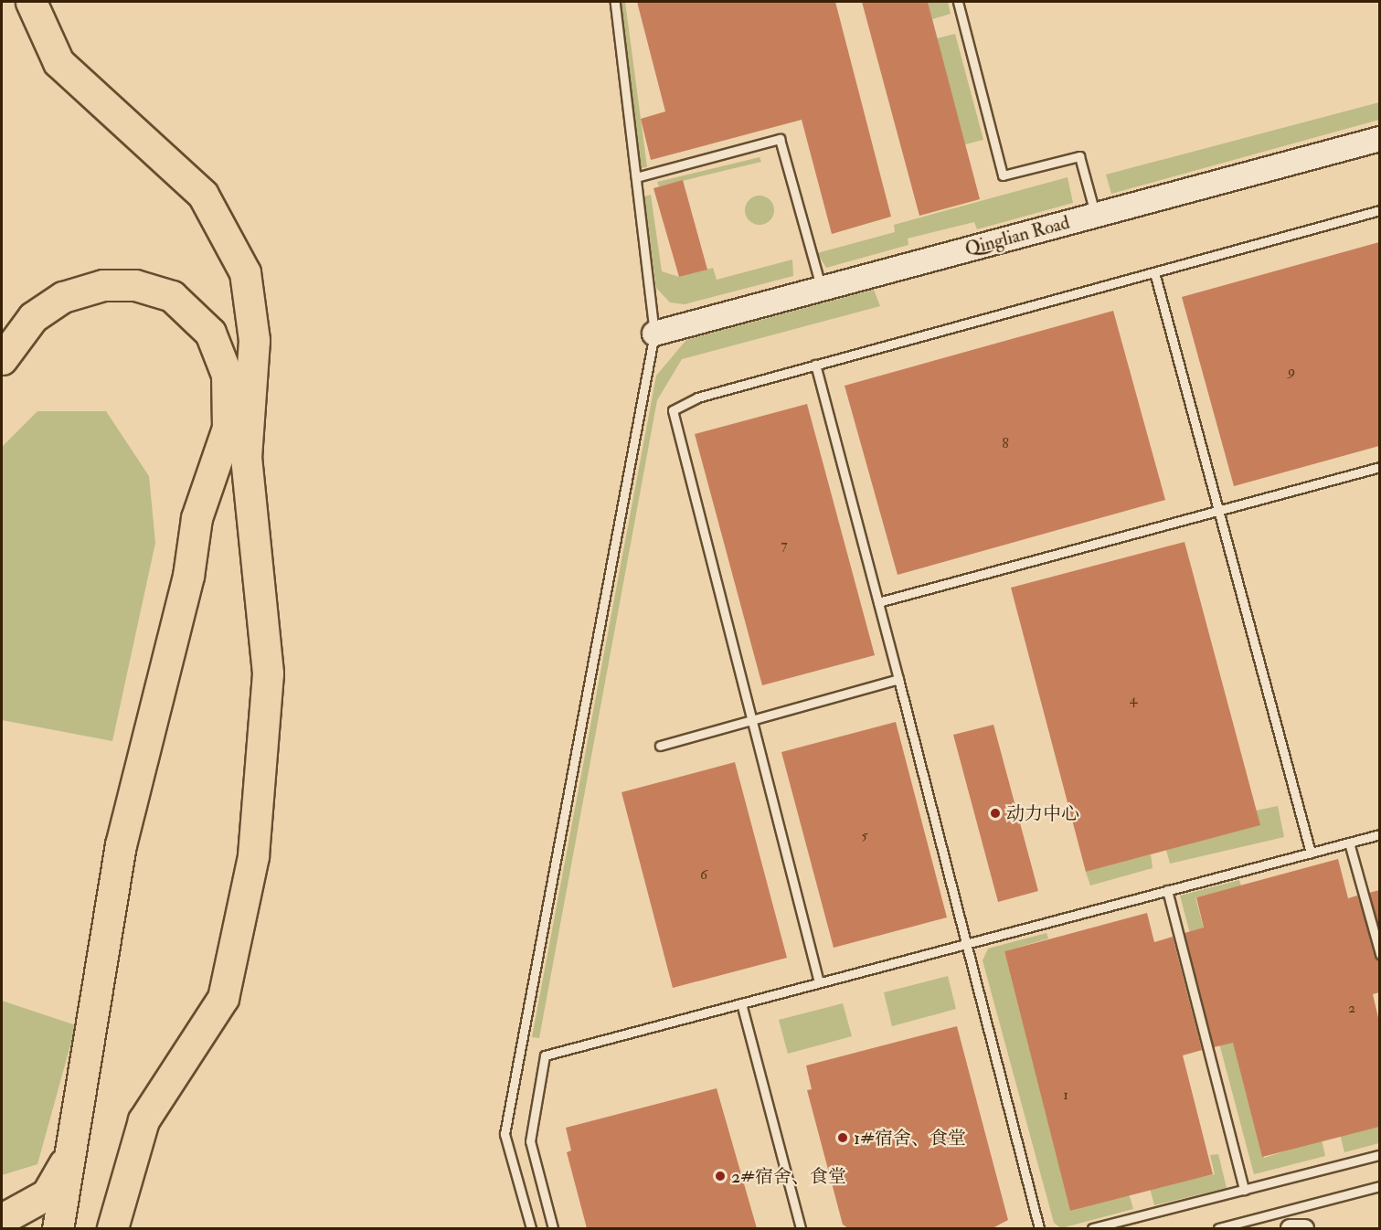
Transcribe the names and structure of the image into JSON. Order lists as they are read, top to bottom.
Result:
{
  "streets": {
    "street": ["Qinglian Road"]
  },
  "places": ["动力中心", "1#宿舍、食堂", "2#宿舍、食堂"],
  "house_numbers": [
    "9",
    "8",
    "7",
    "4",
    "5",
    "6",
    "2",
    "1"
  ]
}
